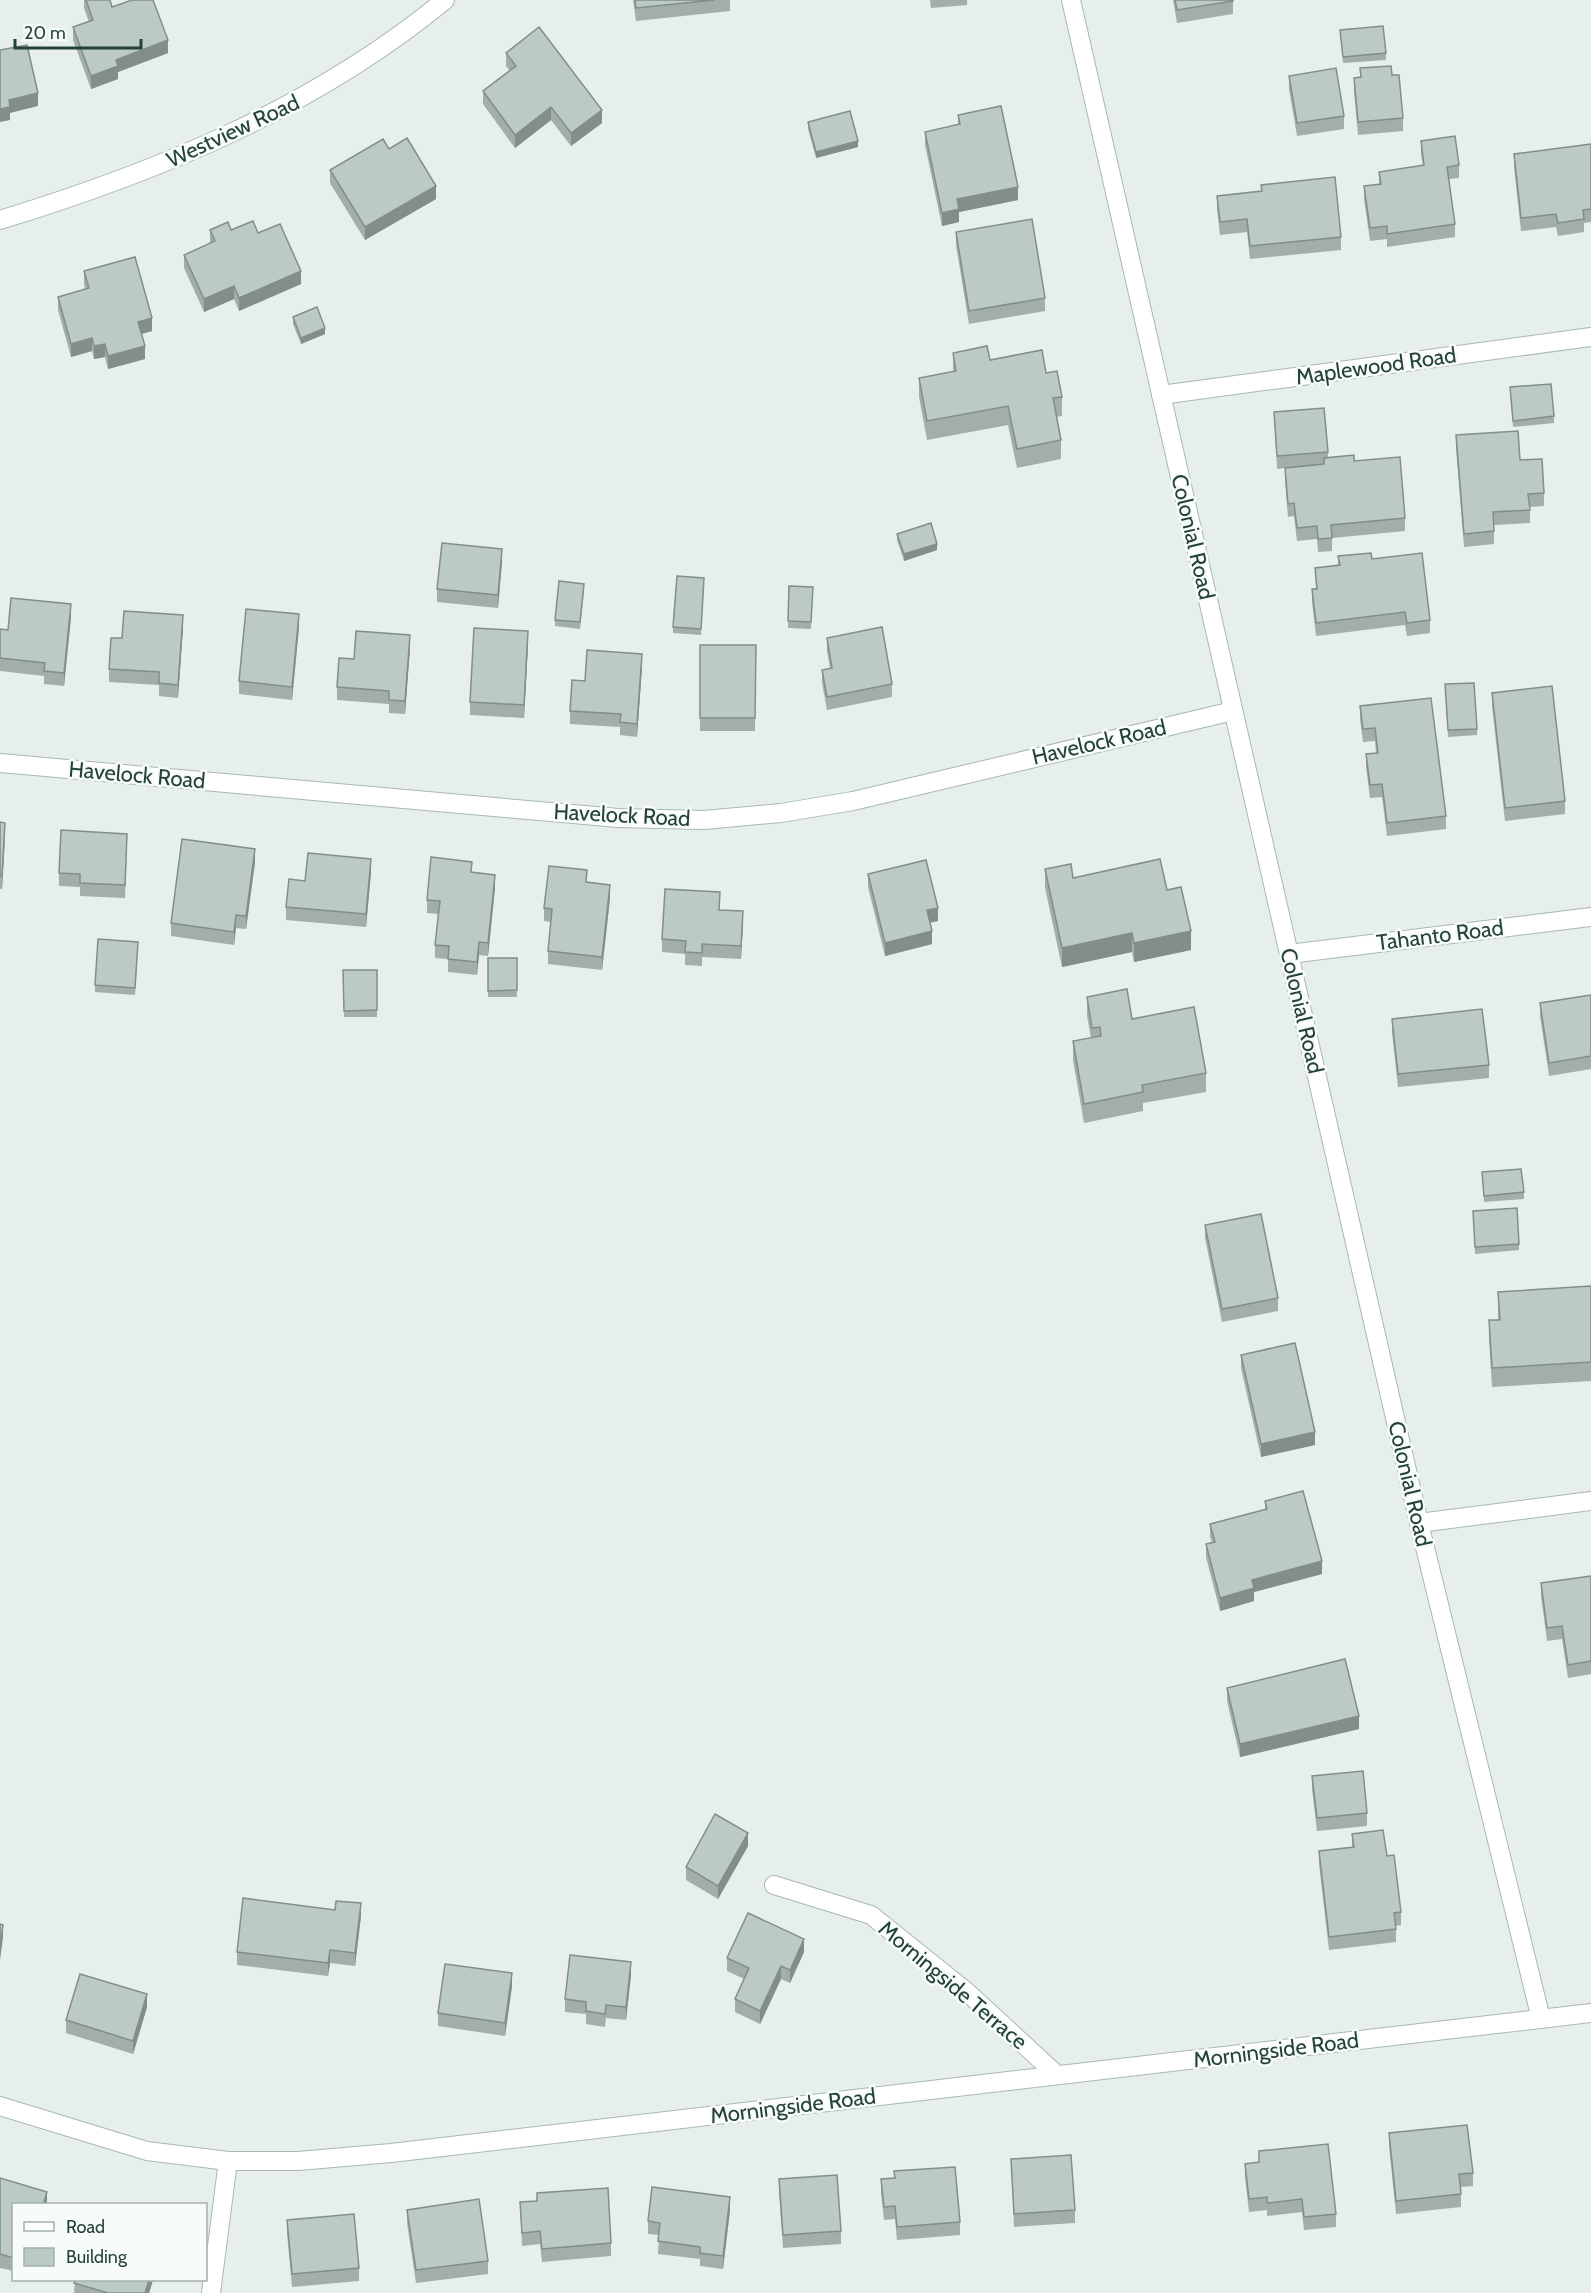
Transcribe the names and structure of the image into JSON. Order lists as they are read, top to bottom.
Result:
{
  "streets": {
    "street": [
      "Westview Road",
      "Maplewood Road",
      "Colonial Road",
      "Havelock Road",
      "Tahanto Road",
      "Morningside Terrace",
      "Morningside Road"
    ]
  },
  "crossings": [
    ["Maplewood Road", "Colonial Road"],
    ["Colonial Road", "Havelock Road"],
    ["Colonial Road", "Tahanto Road"],
    ["Colonial Road", "Morningside Road"],
    ["Morningside Terrace", "Morningside Road"]
  ],
  "legend": ["Road", "Building"],
  "scale_bar": "20 m"
}
